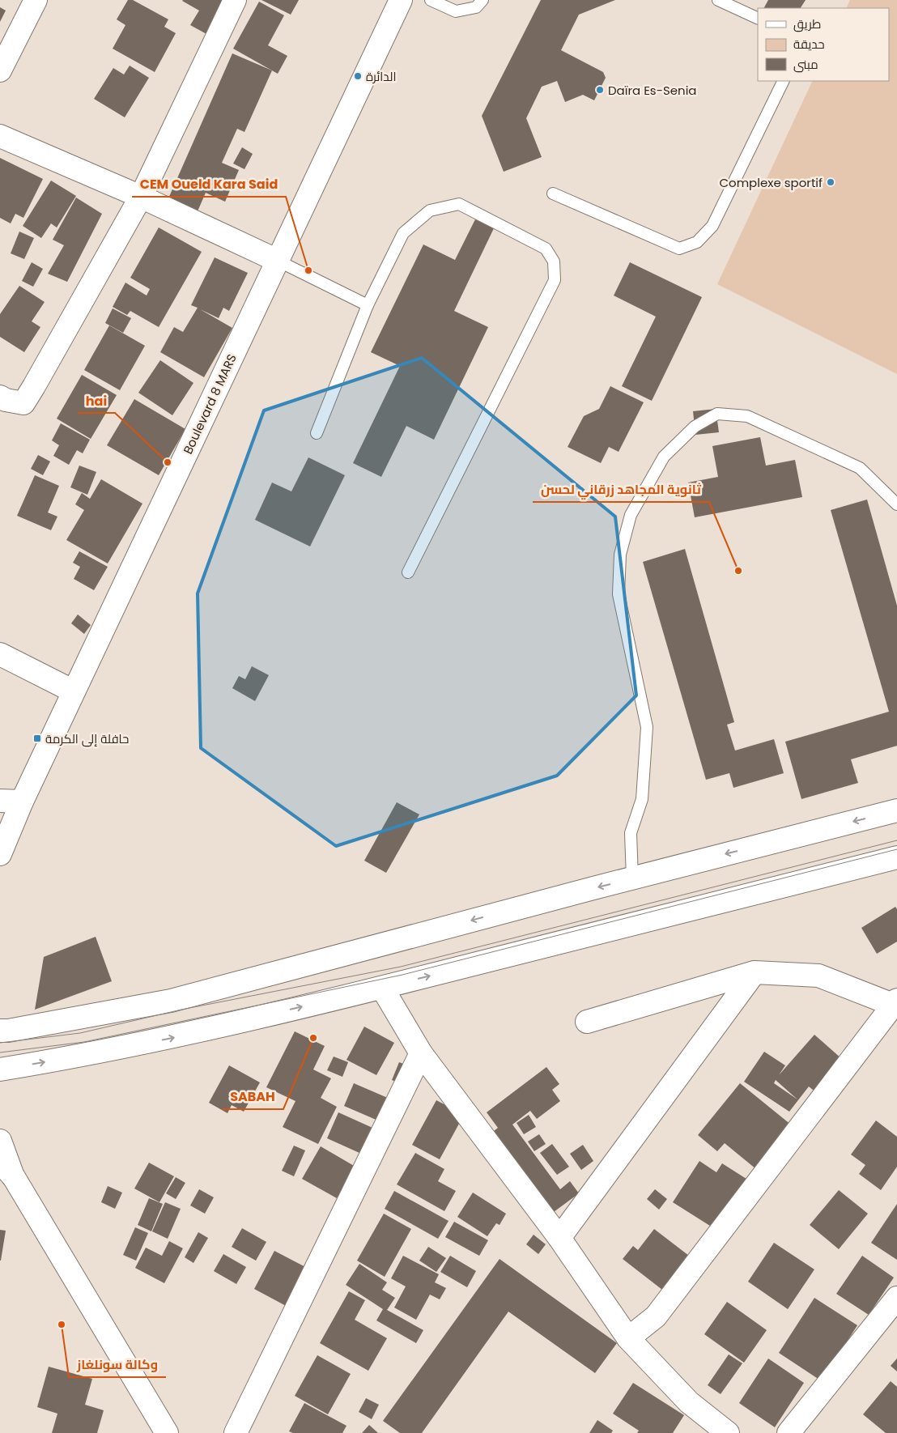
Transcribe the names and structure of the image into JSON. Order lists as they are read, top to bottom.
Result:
{
  "streets": {
    "street": ["Boulevard 8 MARS"]
  },
  "places": {
    "other": [
      "الدائرة",
      "Daïra Es-Senia",
      "Complexe sportif",
      "CEM Oueld Kara Said",
      "hai",
      "ثانوية المجاهد زرقاني لحسن",
      "SABAH",
      "وكالة سونلغاز"
    ],
    "transit": ["حافلة إلى الكرمة"]
  },
  "legend": ["طريق", "حديقة", "مبنى"]
}
